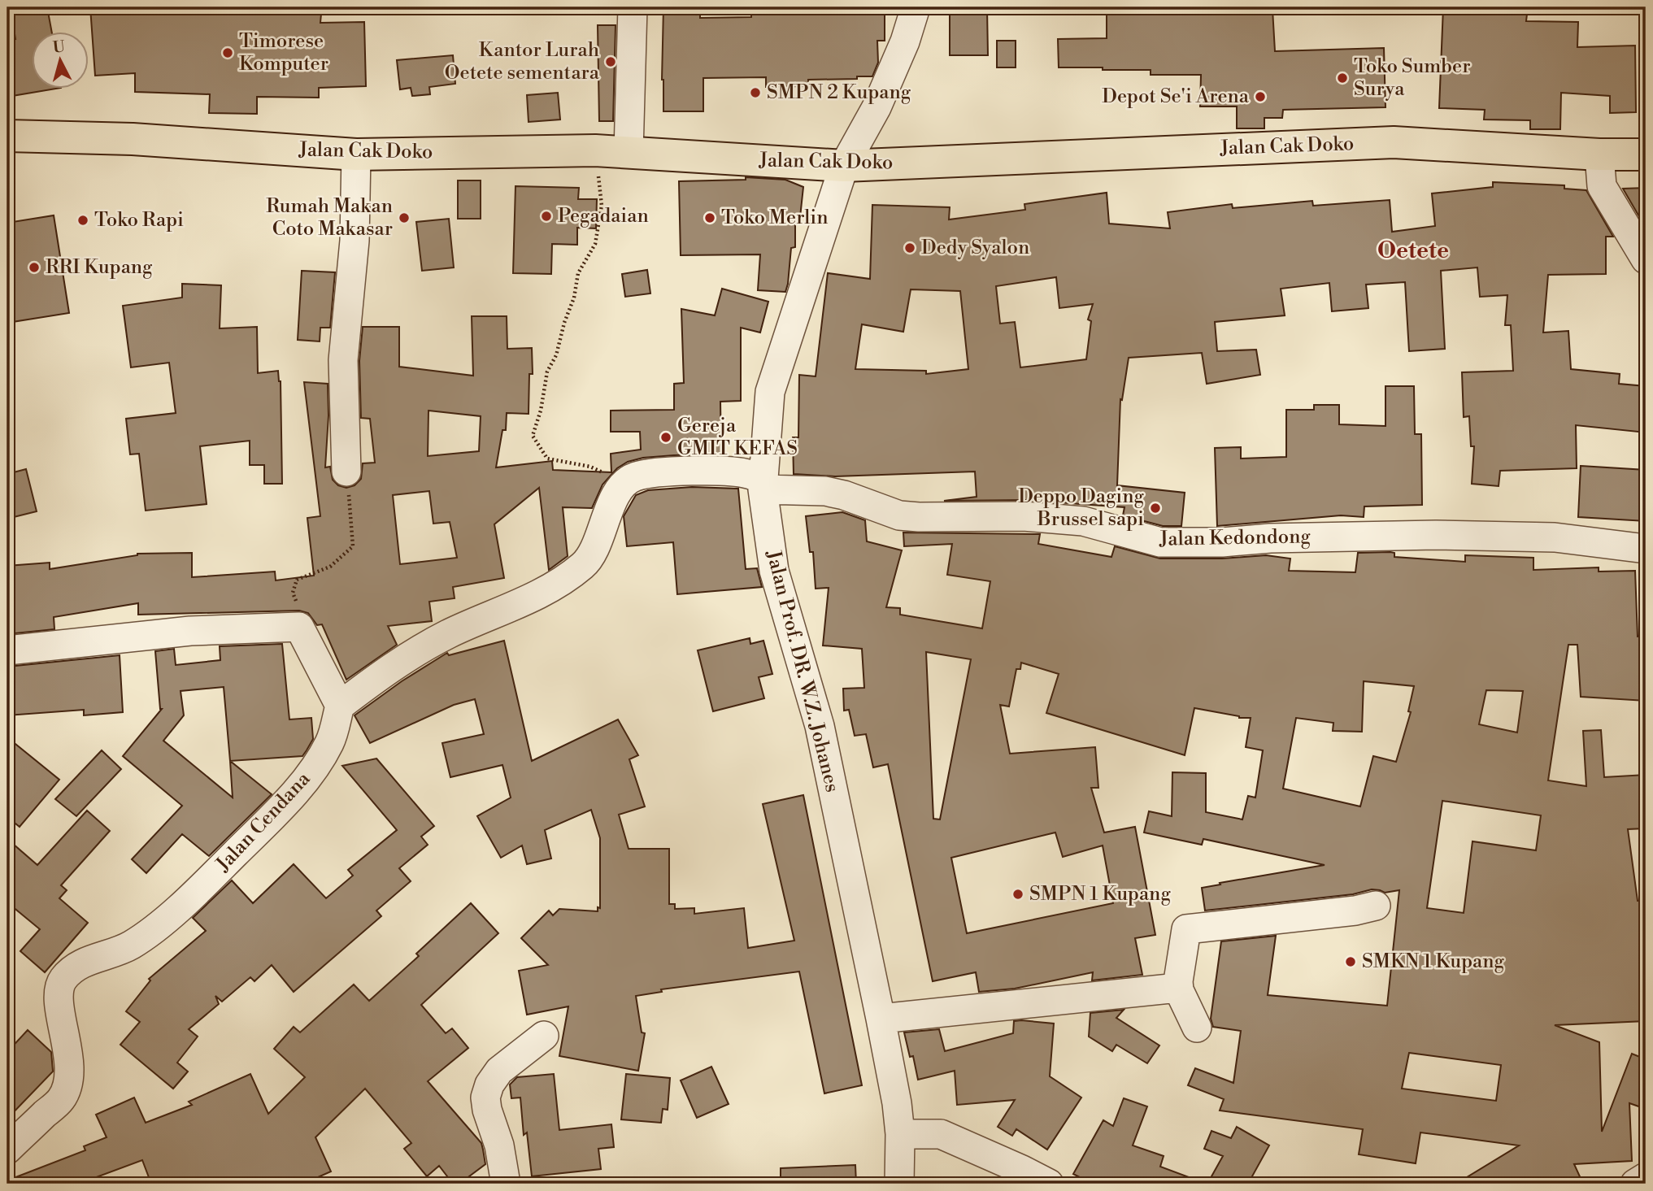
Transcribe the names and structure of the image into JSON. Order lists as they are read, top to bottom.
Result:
{
  "streets": {
    "main road": ["Jalan Cak Doko"],
    "street": ["Jalan Kedondong", "Jalan Prof. DR. W.Z. Johanes", "Jalan Cendana"]
  },
  "crossings": [
    ["Jalan Cak Doko", "Jalan Prof. DR. W.Z. Johanes"],
    ["Jalan Kedondong", "Jalan Prof. DR. W.Z. Johanes"]
  ],
  "districts": ["Oetete"],
  "places": [
    "Timorese Komputer",
    "Kantor Lurah Oetete sementara",
    "Toko Sumber Surya",
    "SMPN 2 Kupang",
    "Depot Se'i Arena",
    "Pegadaian",
    "Rumah Makan Coto Makasar",
    "Toko Merlin",
    "Toko Rapi",
    "Dedy Syalon",
    "RRI Kupang",
    "Gereja GMIT KEFAS",
    "Deppo Daging Brussel sapi",
    "SMPN 1 Kupang",
    "SMKN 1 Kupang"
  ],
  "north": "top"
}
